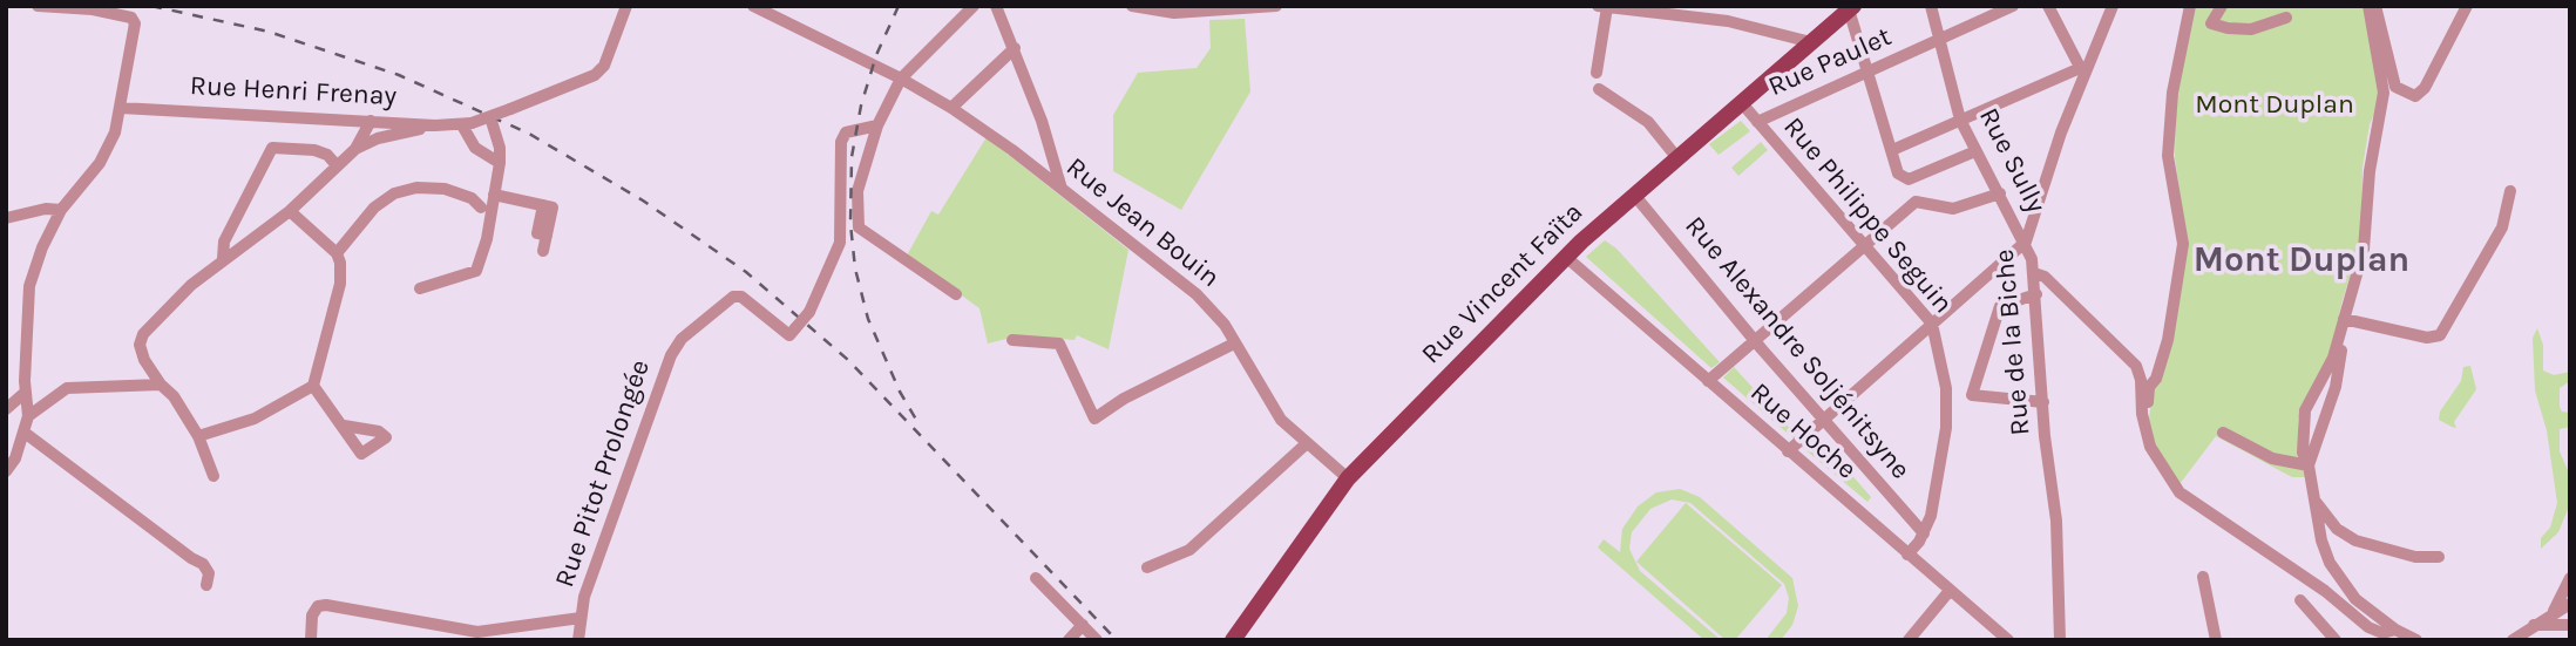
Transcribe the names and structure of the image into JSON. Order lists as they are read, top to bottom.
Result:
{
  "streets": {
    "main road": ["Rue Vincent Faïta"],
    "street": [
      "Rue Paulet",
      "Rue Henri Frenay",
      "Rue Sully",
      "Rue Philippe Seguin",
      "Rue Jean Bouin",
      "Rue de la Biche",
      "Rue Alexandre Soljénitsyne",
      "Rue Hoche",
      "Rue Pitot Prolongée"
    ]
  },
  "crossings": [
    ["Rue Paulet", "Rue Sully"],
    ["Rue Paulet", "Rue Philippe Seguin"],
    ["Rue Sully", "Rue de la Biche"],
    ["Rue Philippe Seguin", "Rue Vincent Faïta"],
    ["Rue Philippe Seguin", "Rue Alexandre Soljénitsyne"],
    ["Rue Philippe Seguin", "Rue Hoche"],
    ["Rue Jean Bouin", "Rue Vincent Faïta"],
    ["Rue Vincent Faïta", "Rue Alexandre Soljénitsyne"],
    ["Rue Vincent Faïta", "Rue Hoche"]
  ],
  "districts": ["Mont Duplan"],
  "parks": ["Mont Duplan"]
}
